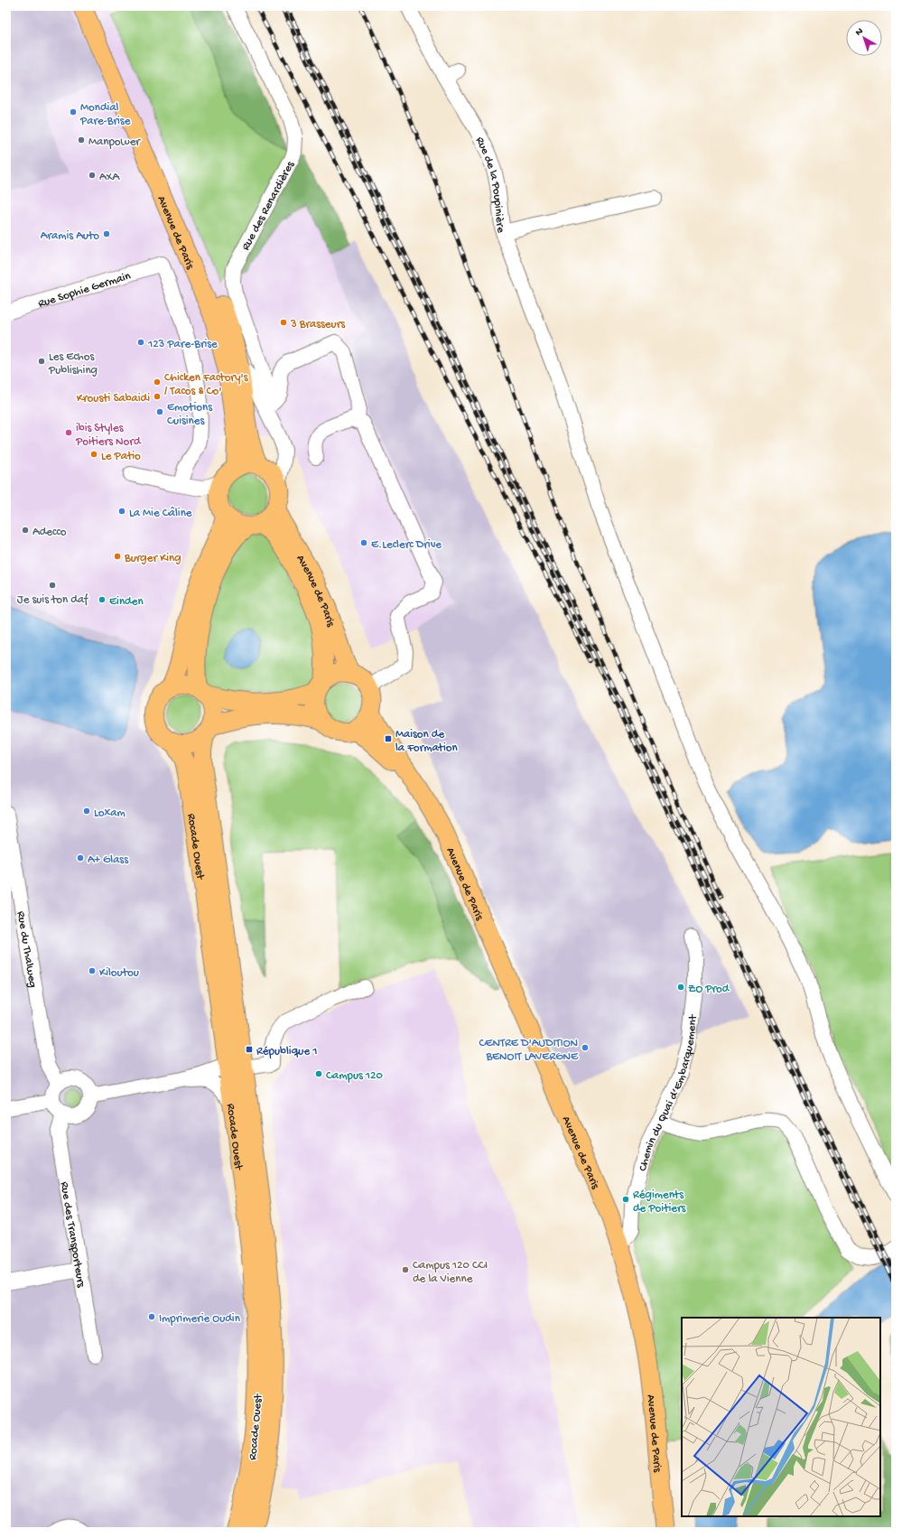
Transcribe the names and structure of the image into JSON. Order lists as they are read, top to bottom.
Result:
{
  "streets": {
    "main road": ["Avenue de Paris", "Rocade Ouest"],
    "street": [
      "Rue de la Poupinière",
      "Rue des Renardières",
      "Rue Sophie Germain",
      "Rue du Thalweg",
      "Chemin du Quai d’Embarquement",
      "Rue des Transporteurs"
    ]
  },
  "crossings": [
    ["Rue des Renardières", "Avenue de Paris"],
    ["Avenue de Paris", "Chemin du Quai d’Embarquement"],
    ["Rue du Thalweg", "Rue des Transporteurs"]
  ],
  "places": {
    "other": [
      "Mondial Pare-Brise",
      "Manpower",
      "AXA",
      "Aramis Auto",
      "3 Brasseurs",
      "123 Pare-Brise",
      "Les Echos Publishing",
      "Chicken Factory's / Tacos & Co'",
      "Krousti Sabaidi",
      "Emotions Cuisines",
      "ibis Styles Poitiers Nord",
      "Le Patio",
      "La Mie Câline",
      "Adecco",
      "E.Leclerc Drive",
      "Burger King",
      "Je suis ton daf",
      "Einden",
      "Loxam",
      "A+ Glass",
      "Kiloutou",
      "ZO Prod",
      "CENTRE D'AUDITION BENOIT LAVERGNE",
      "Campus 120",
      "Régiments de Poitiers",
      "Campus 120 CCI de la Vienne",
      "Imprimerie Oudin"
    ],
    "transit": ["Maison de la Formation", "République 1"]
  },
  "north": "top left"
}
